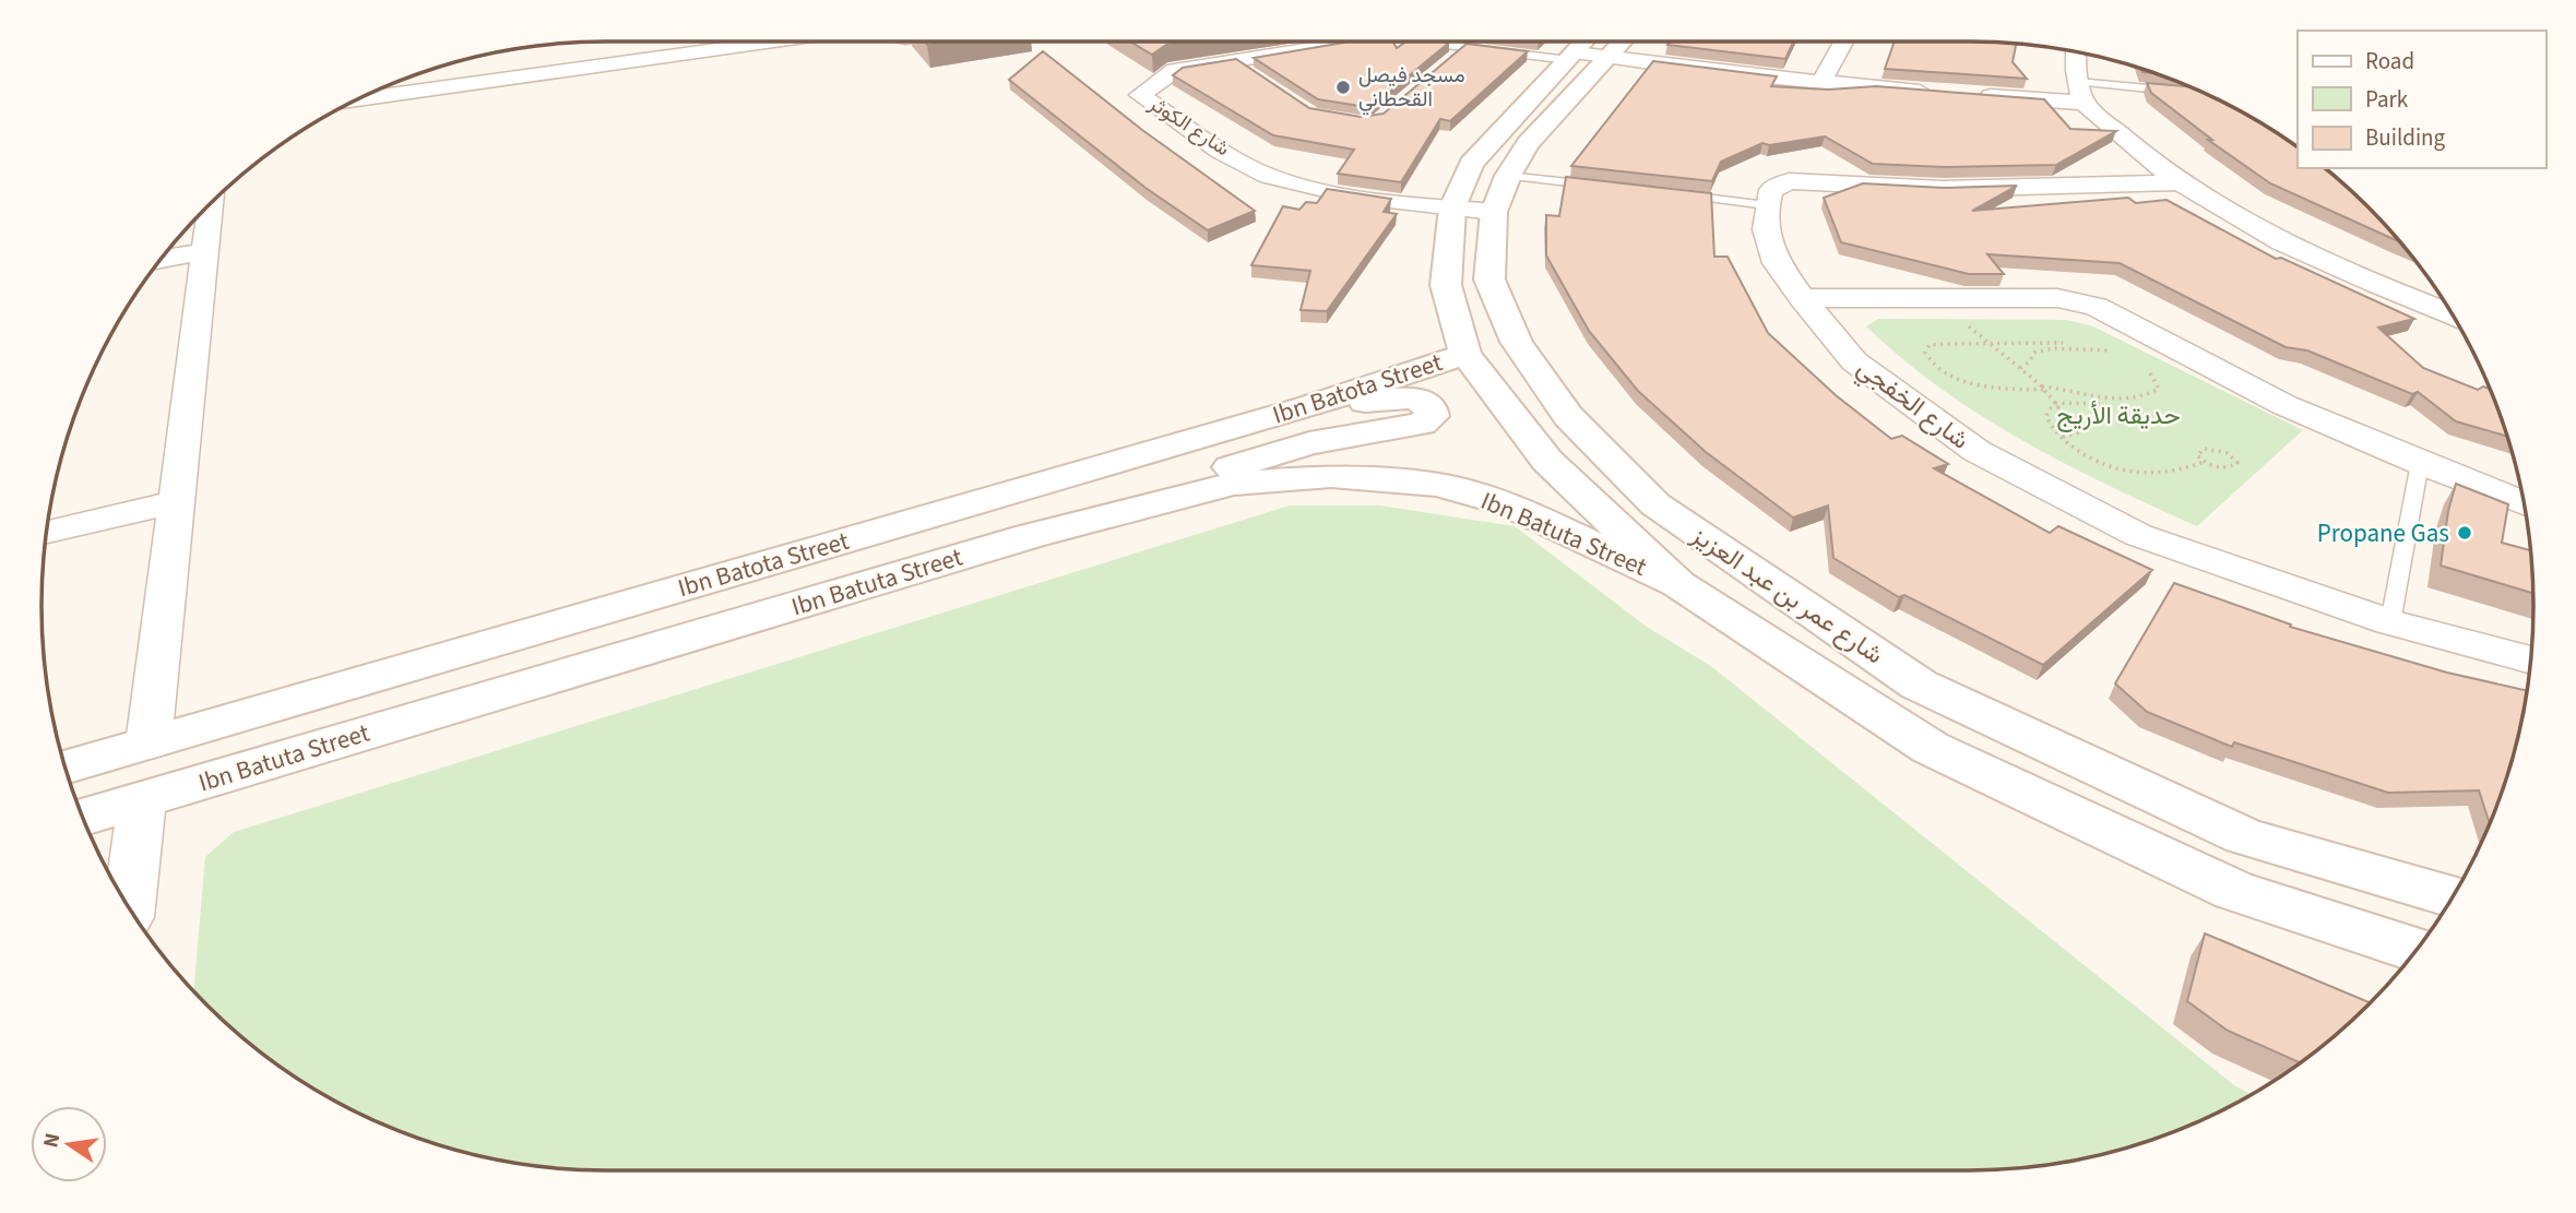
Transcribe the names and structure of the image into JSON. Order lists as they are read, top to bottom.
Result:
{
  "streets": {
    "street": [
      "شارع الكوثر",
      "Ibn Batota Street",
      "شارع الخفجي",
      "Ibn Batuta Street",
      "شارع عمر بن عبد العزيز"
    ]
  },
  "crossings": [
    ["شارع الكوثر", "شارع عمر بن عبد العزيز"]
  ],
  "parks": ["حديقة الأريج"],
  "places": ["مسجد فيصل القحطاني", "Propane Gas"],
  "legend": ["Road", "Park", "Building"],
  "north": "left"
}
